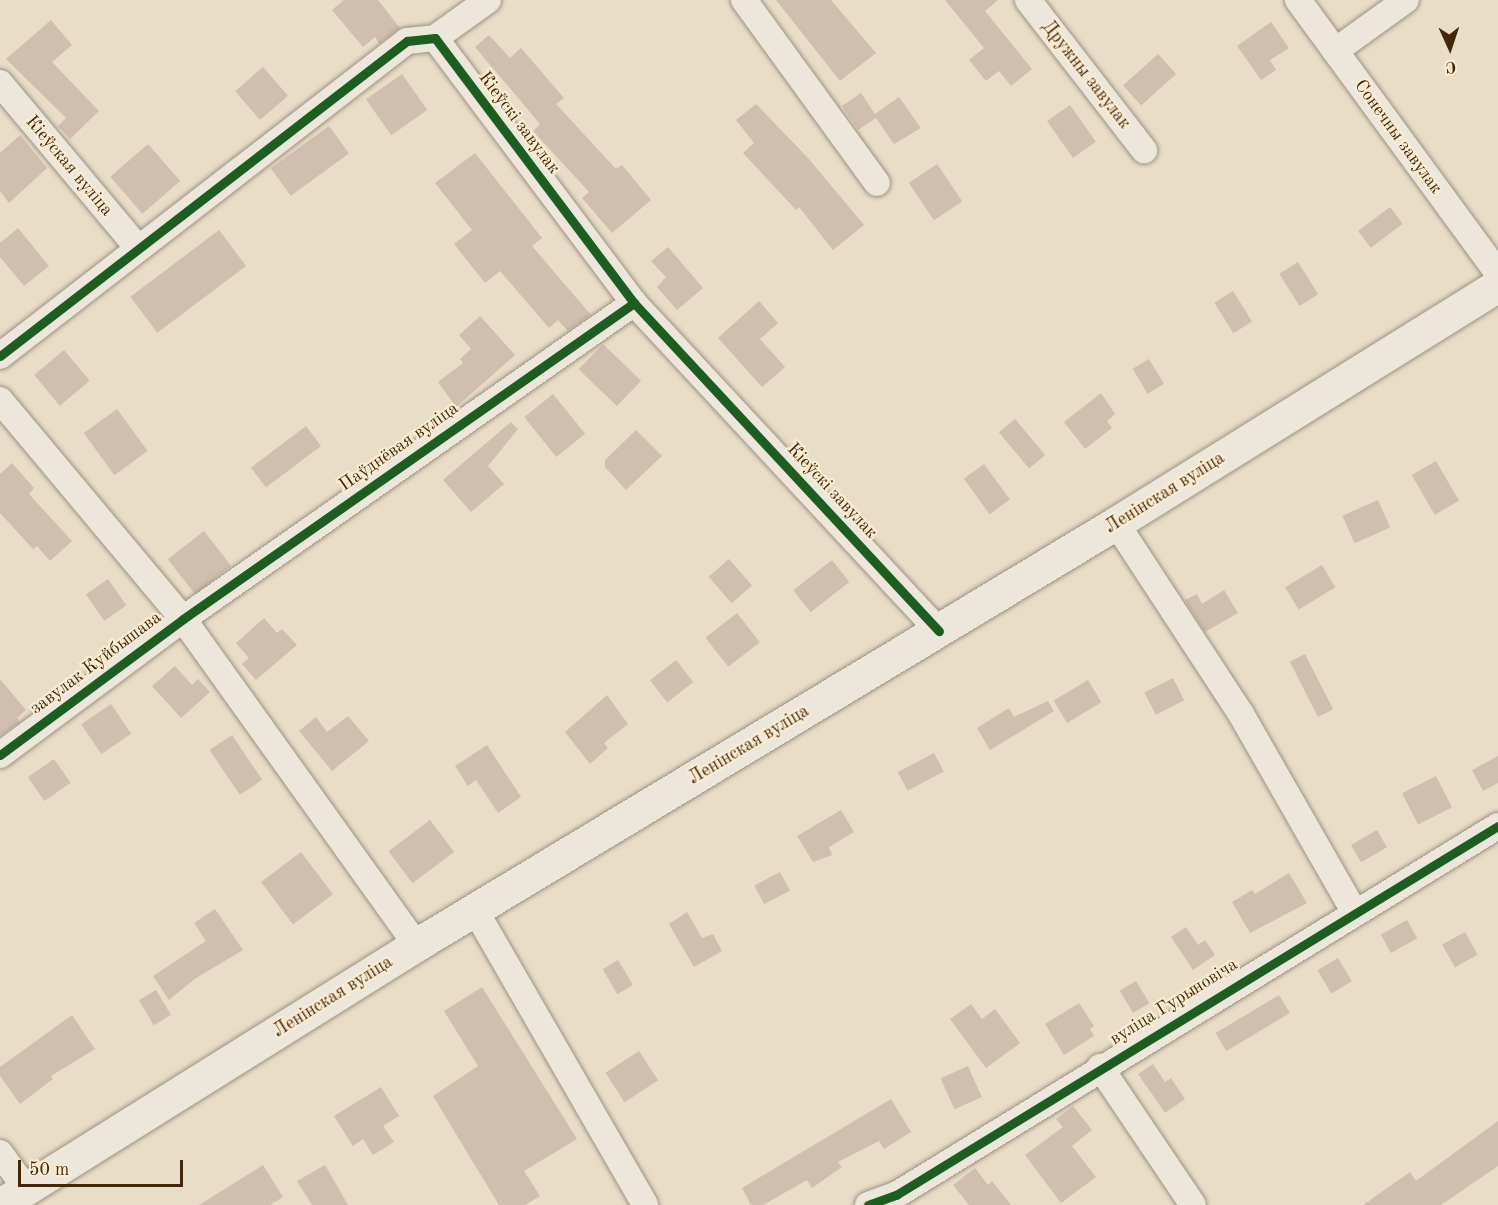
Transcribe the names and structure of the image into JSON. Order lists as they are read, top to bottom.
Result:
{
  "streets": {
    "main road": ["Ленінская вуліца"],
    "street": [
      "Дружны завулак",
      "Кіеўскі завулак",
      "Сонечны завулак",
      "Кіеўская вуліца",
      "Паўднёвая вуліца",
      "завулак Куйбышава",
      "вуліца Гурыновіча"
    ]
  },
  "crossings": [
    ["Кіеўскі завулак", "Паўднёвая вуліца"],
    ["Кіеўскі завулак", "Ленінская вуліца"],
    ["Паўднёвая вуліца", "завулак Куйбышава"]
  ],
  "scale_bar": "50 m",
  "north": "bottom"
}
